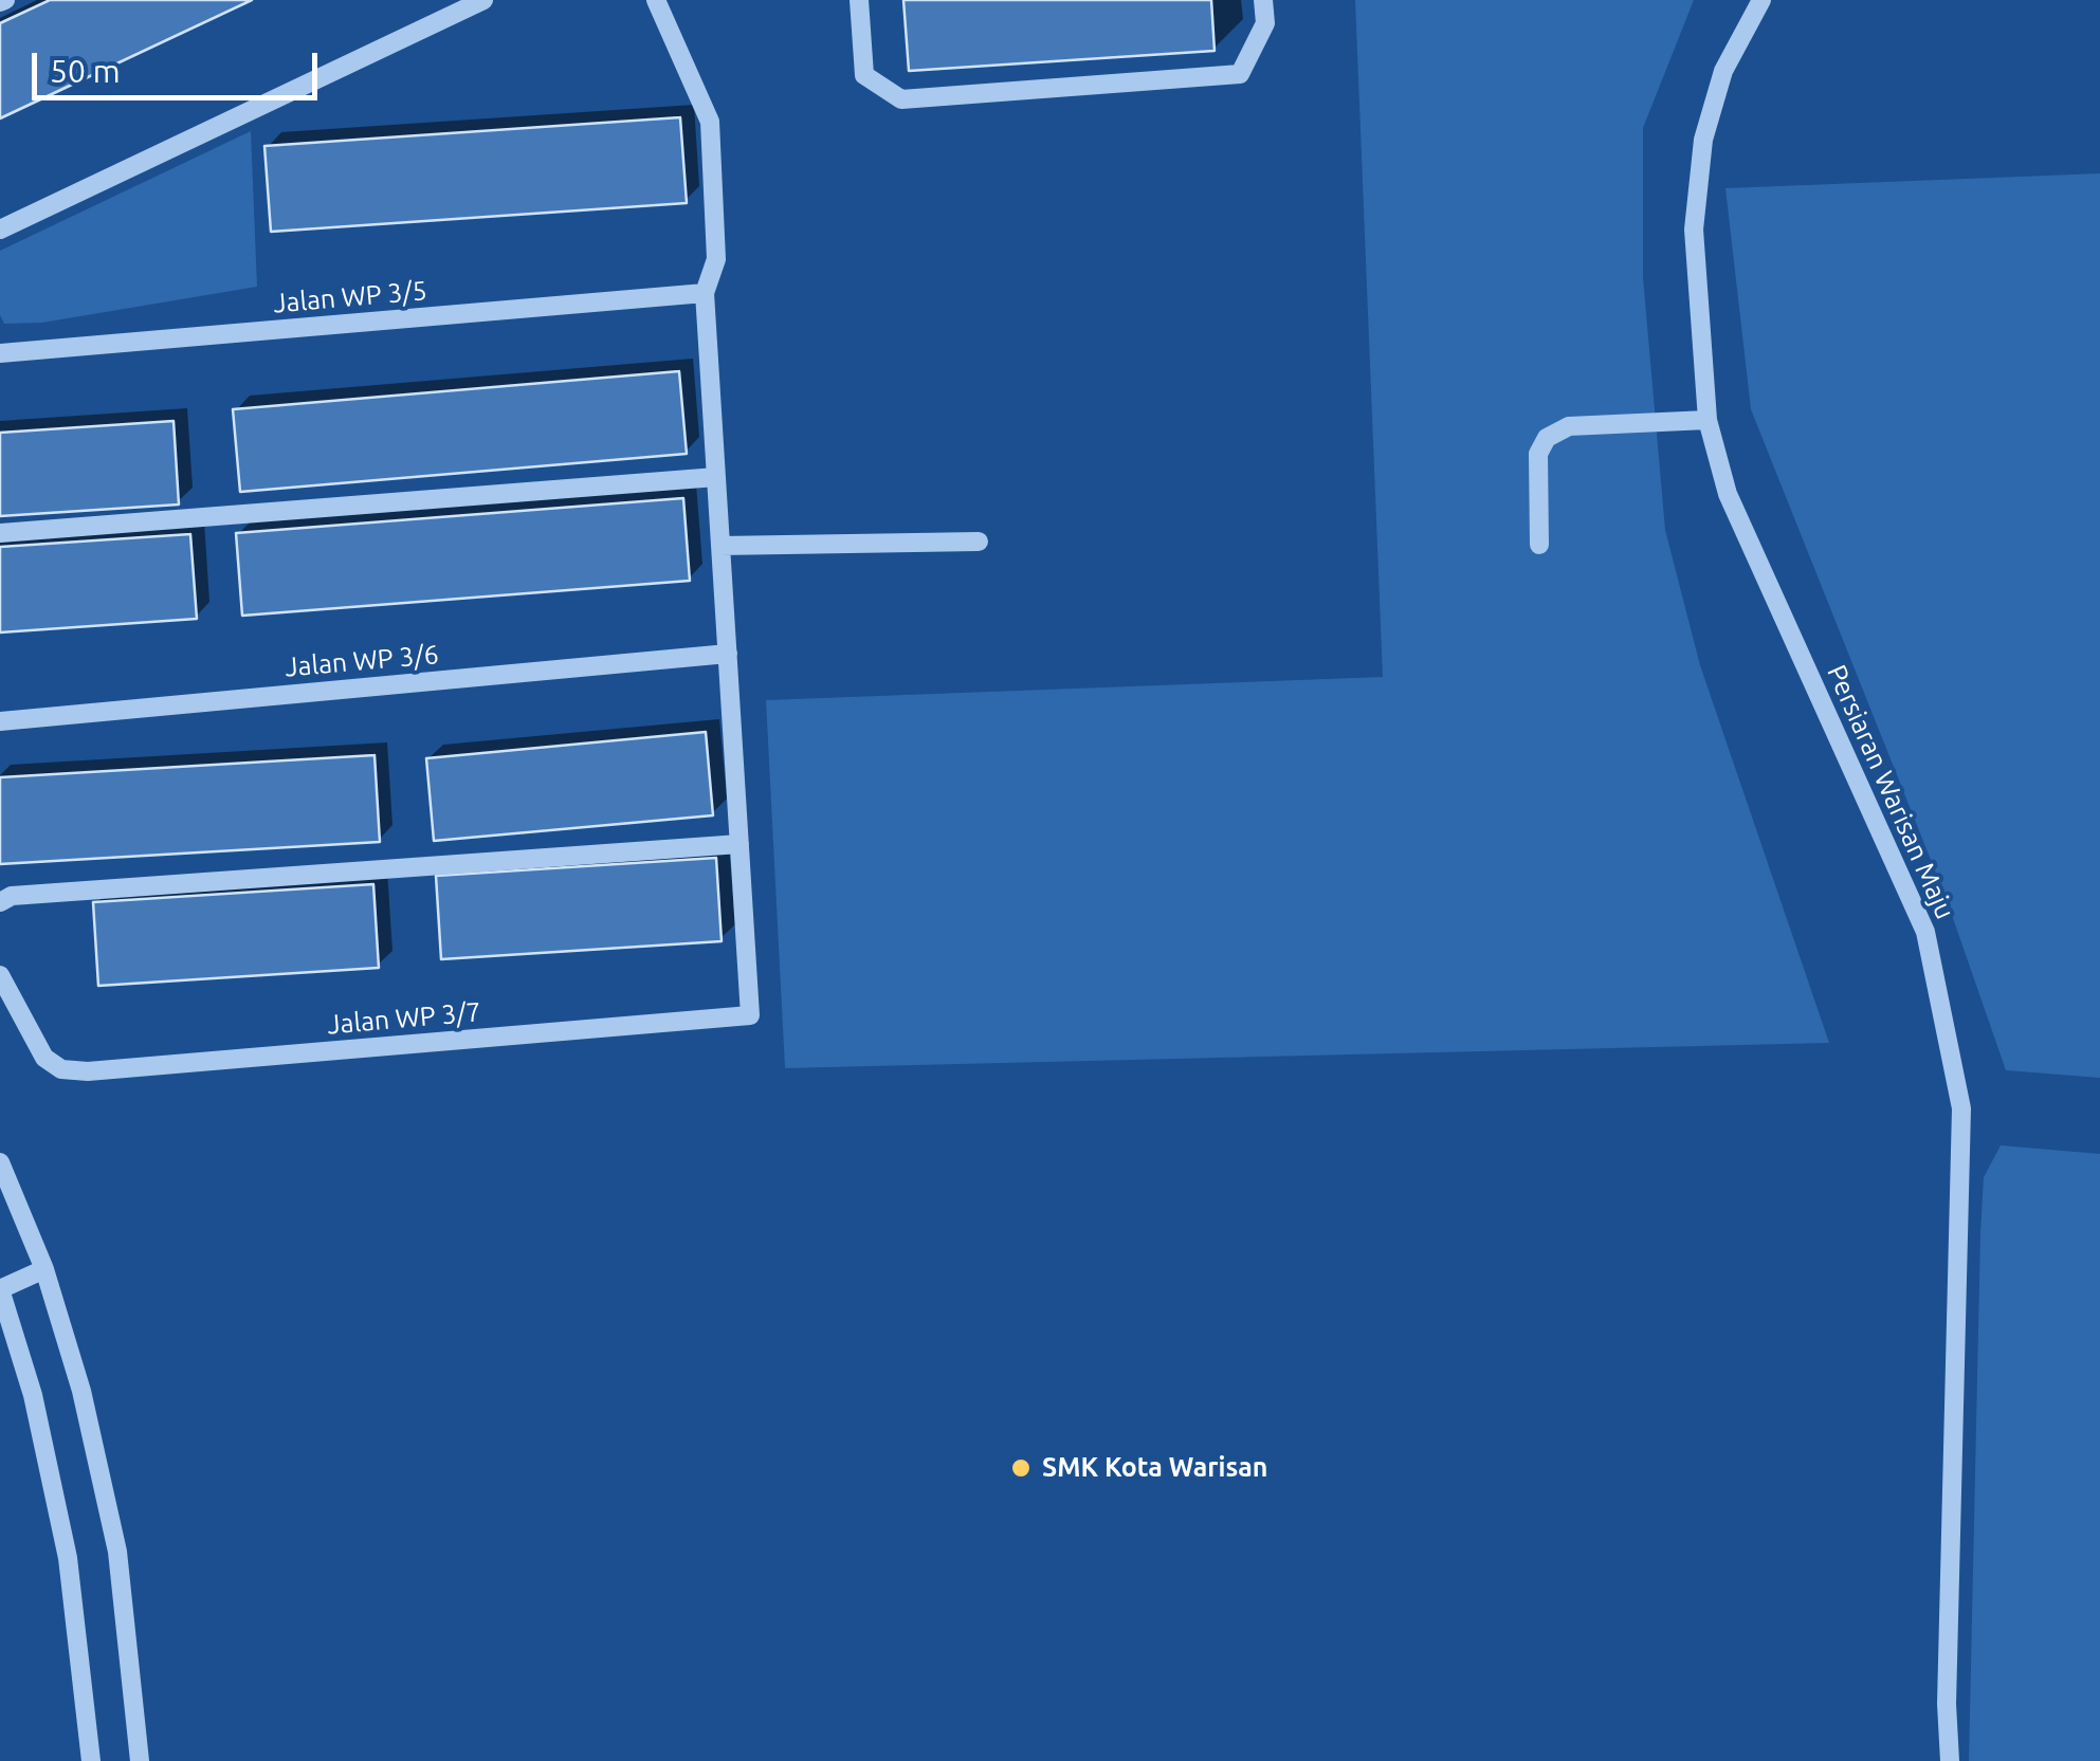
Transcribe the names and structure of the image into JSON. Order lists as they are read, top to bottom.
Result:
{
  "streets": {
    "street": [
      "Jalan WP 3/5",
      "Jalan WP 3/6",
      "Persiaran Warisan Maju",
      "Jalan WP 3/7"
    ]
  },
  "places": ["SMK Kota Warisan"],
  "scale_bar": "50 m"
}
